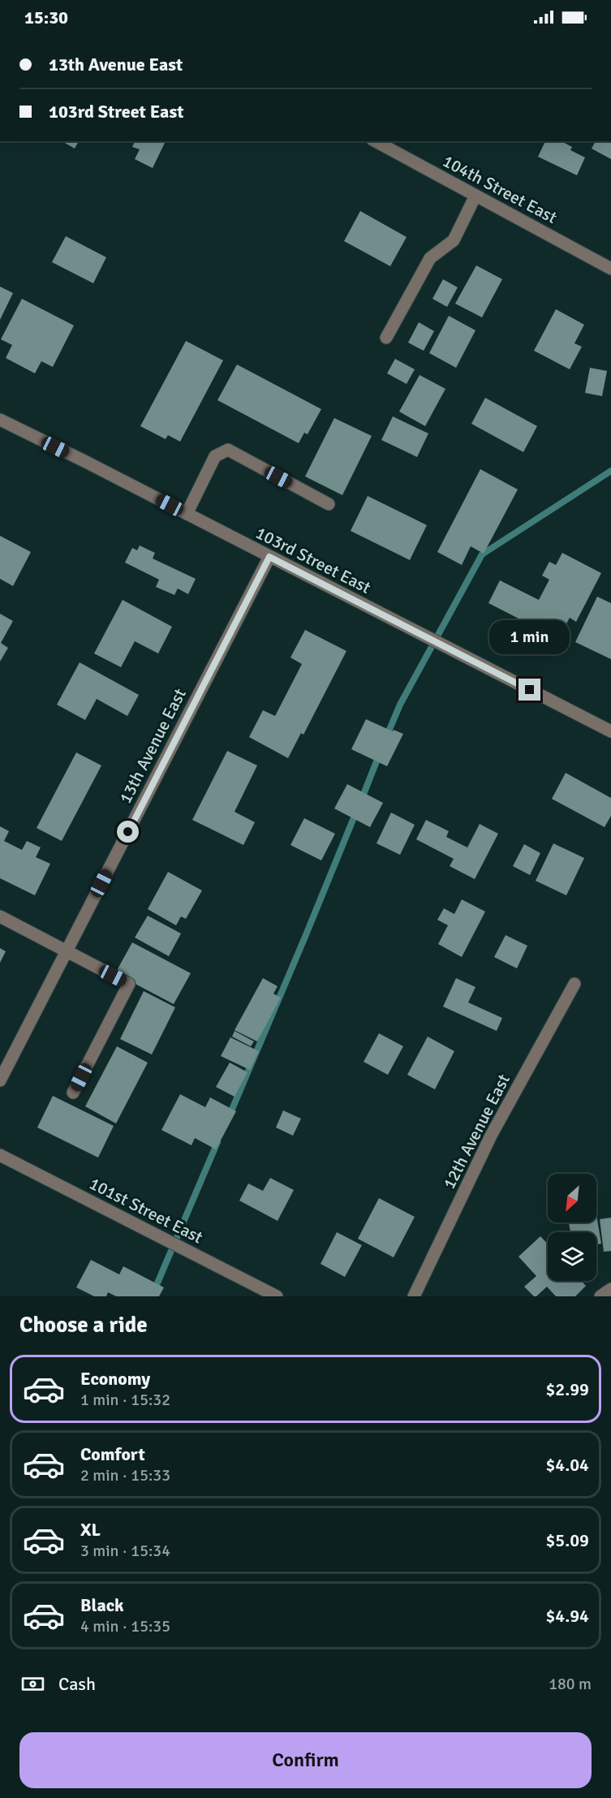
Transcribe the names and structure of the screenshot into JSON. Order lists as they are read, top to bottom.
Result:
{
  "streets": {
    "street": [
      "104th Street East",
      "103rd Street East",
      "13th Avenue East",
      "12th Avenue East",
      "101st Street East"
    ]
  },
  "crossings": [
    ["103rd Street East", "13th Avenue East"]
  ],
  "north": "bottom left",
  "page": {
    "status": "15:30",
    "banner": ["13th Avenue East", "103rd Street East"],
    "bubble": "1 min",
    "heading": "Choose a ride",
    "list": [
      {
        "name": "Economy",
        "note": "1 min · 15:32",
        "value": "$2.99"
      },
      {
        "name": "Comfort",
        "note": "2 min · 15:33",
        "value": "$4.04"
      },
      {
        "name": "XL",
        "note": "3 min · 15:34",
        "value": "$5.09"
      },
      {
        "name": "Black",
        "note": "4 min · 15:35",
        "value": "$4.94"
      }
    ],
    "pay": ["Cash", "180 m"],
    "buttons": "Confirm"
  }
}
